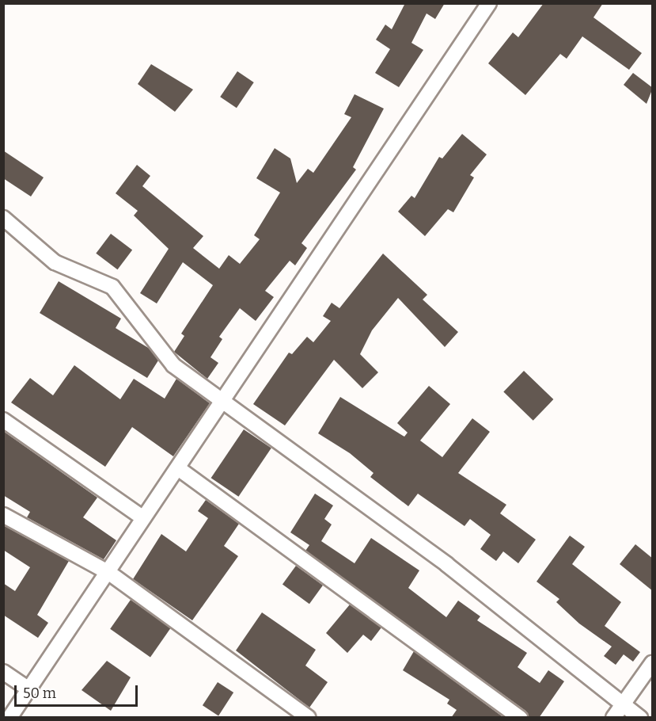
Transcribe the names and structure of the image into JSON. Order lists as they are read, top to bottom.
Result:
{
  "scale_bar": "50 m"
}
